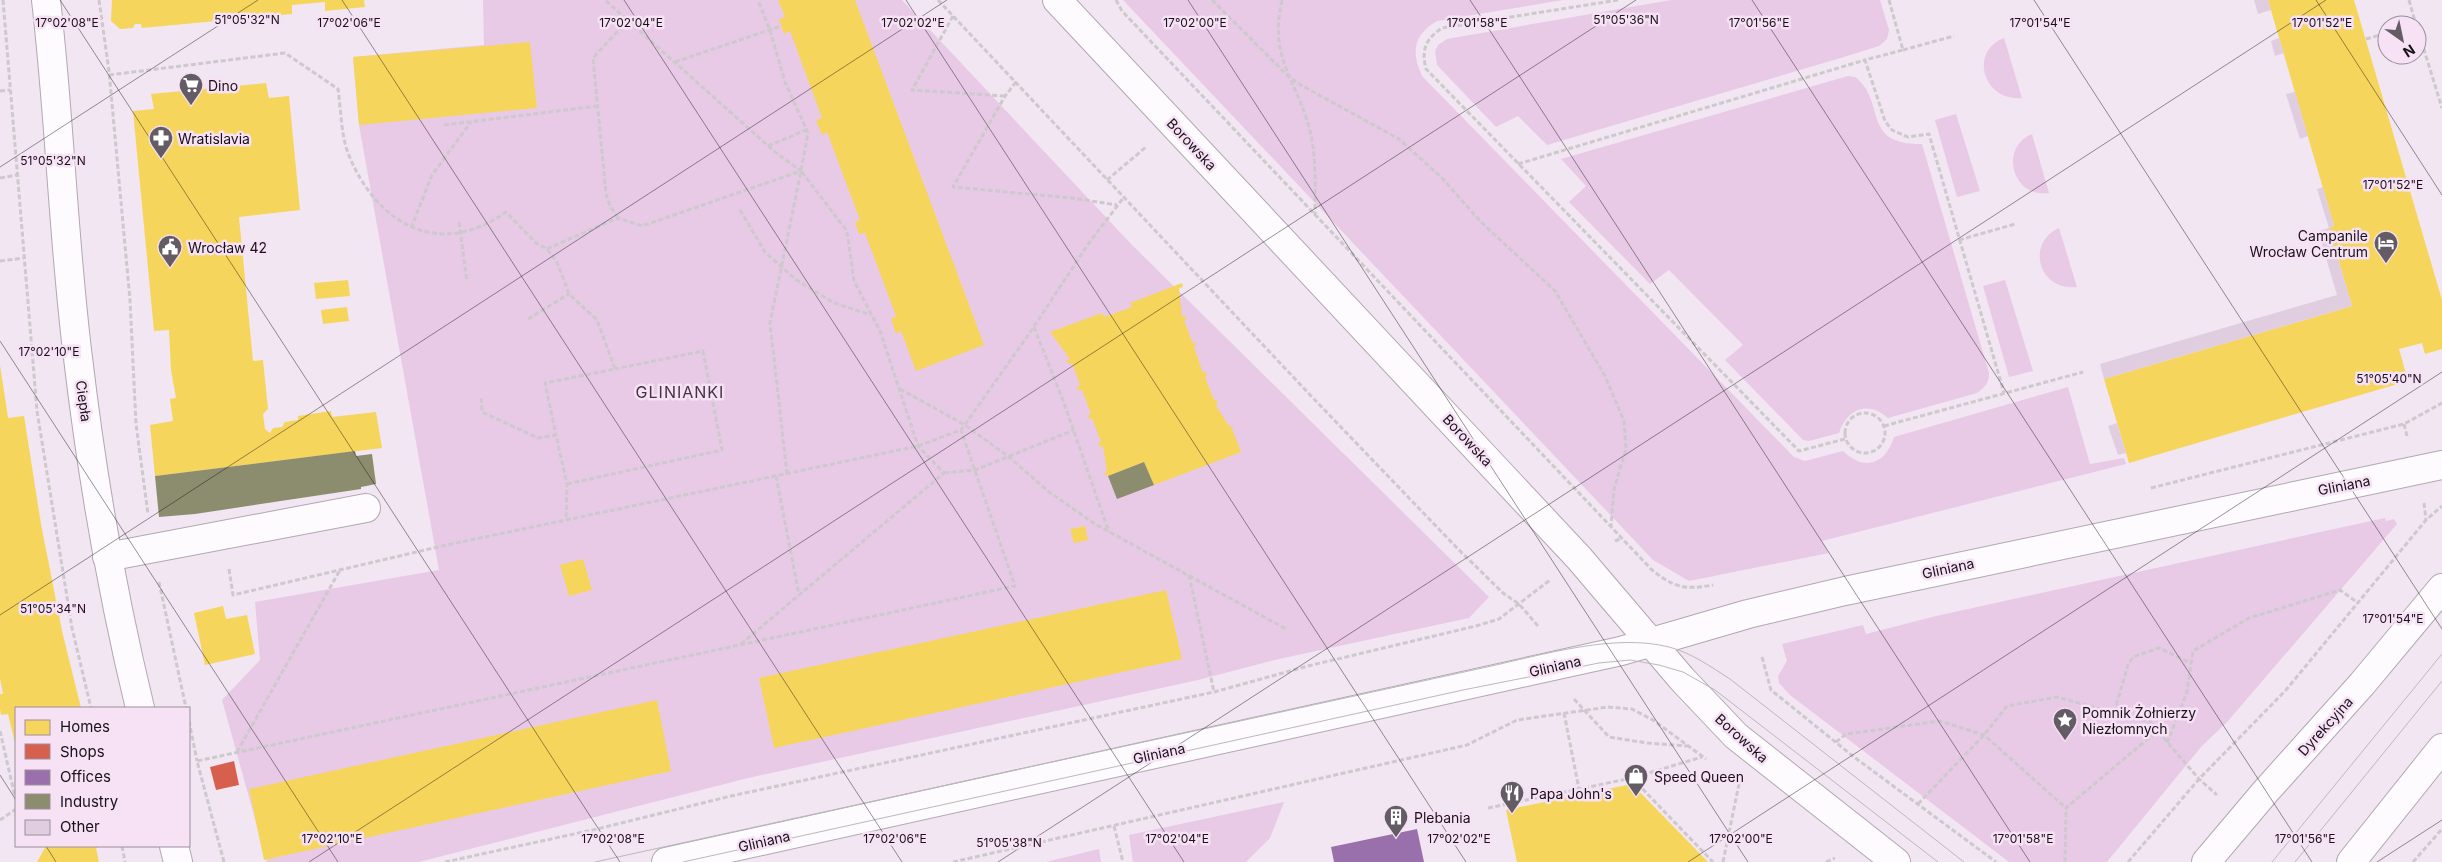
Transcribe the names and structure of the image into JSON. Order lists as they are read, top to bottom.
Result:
{
  "streets": {
    "street": [
      "Borowska",
      "Ciepła",
      "Gliniana",
      "Dyrekcyjna"
    ]
  },
  "crossings": [
    ["Borowska", "Gliniana"]
  ],
  "districts": ["GLINIANKI"],
  "places": {
    "supermarket": ["Dino"],
    "pharmacy": ["Wratislavia"],
    "hotel": ["Campanile Wrocław Centrum"],
    "public building": ["Wrocław 42"],
    "place": ["Pomnik Żołnierzy Niezłomnych"],
    "shop": ["Speed Queen"],
    "restaurant": ["Papa John's"],
    "building": ["Plebania"]
  },
  "legend": [
    "Homes",
    "Shops",
    "Offices",
    "Industry",
    "Other"
  ],
  "north": "bottom right",
  "coordinates": [
    "51°05'32\"N",
    "51°05'36\"N",
    "17°02'08\"E",
    "17°02'06\"E",
    "17°02'04\"E",
    "17°02'02\"E",
    "17°02'00\"E",
    "17°01'58\"E",
    "17°01'56\"E",
    "17°01'54\"E",
    "17°01'52\"E",
    "17°02'10\"E",
    "51°05'40\"N",
    "51°05'34\"N",
    "51°05'38\"N"
  ]
}
